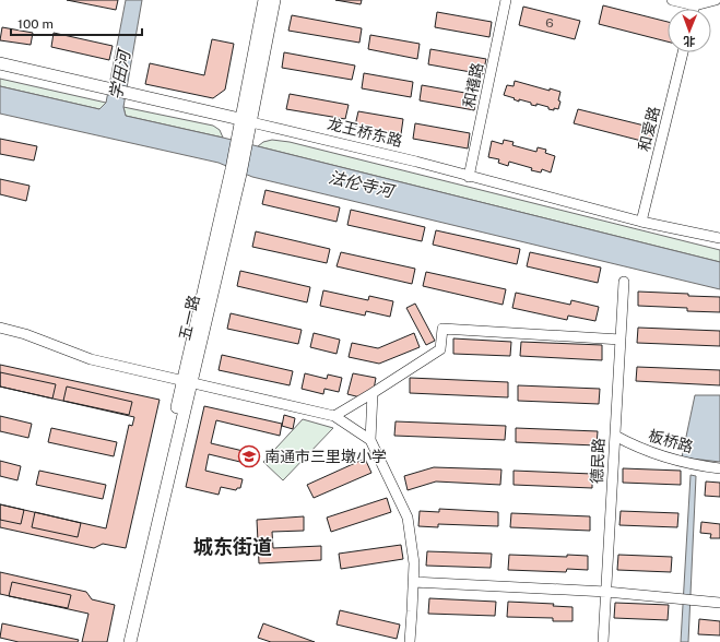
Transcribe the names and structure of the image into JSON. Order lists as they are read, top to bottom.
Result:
{
  "streets": {
    "main road": ["龙王桥东路", "五一路"],
    "street": [
      "和禧路",
      "和爱路",
      "板桥路",
      "德民路"
    ]
  },
  "crossings": [
    ["和禧路", "龙王桥东路"],
    ["和爱路", "龙王桥东路"],
    ["龙王桥东路", "五一路"],
    ["板桥路", "德民路"]
  ],
  "districts": ["城东街道"],
  "water": ["学田河", "法伦寺河"],
  "places": {
    "school or university": ["南通市三里墩小学"]
  },
  "house_numbers": ["6"],
  "scale_bar": "100 m",
  "north": "bottom"
}
